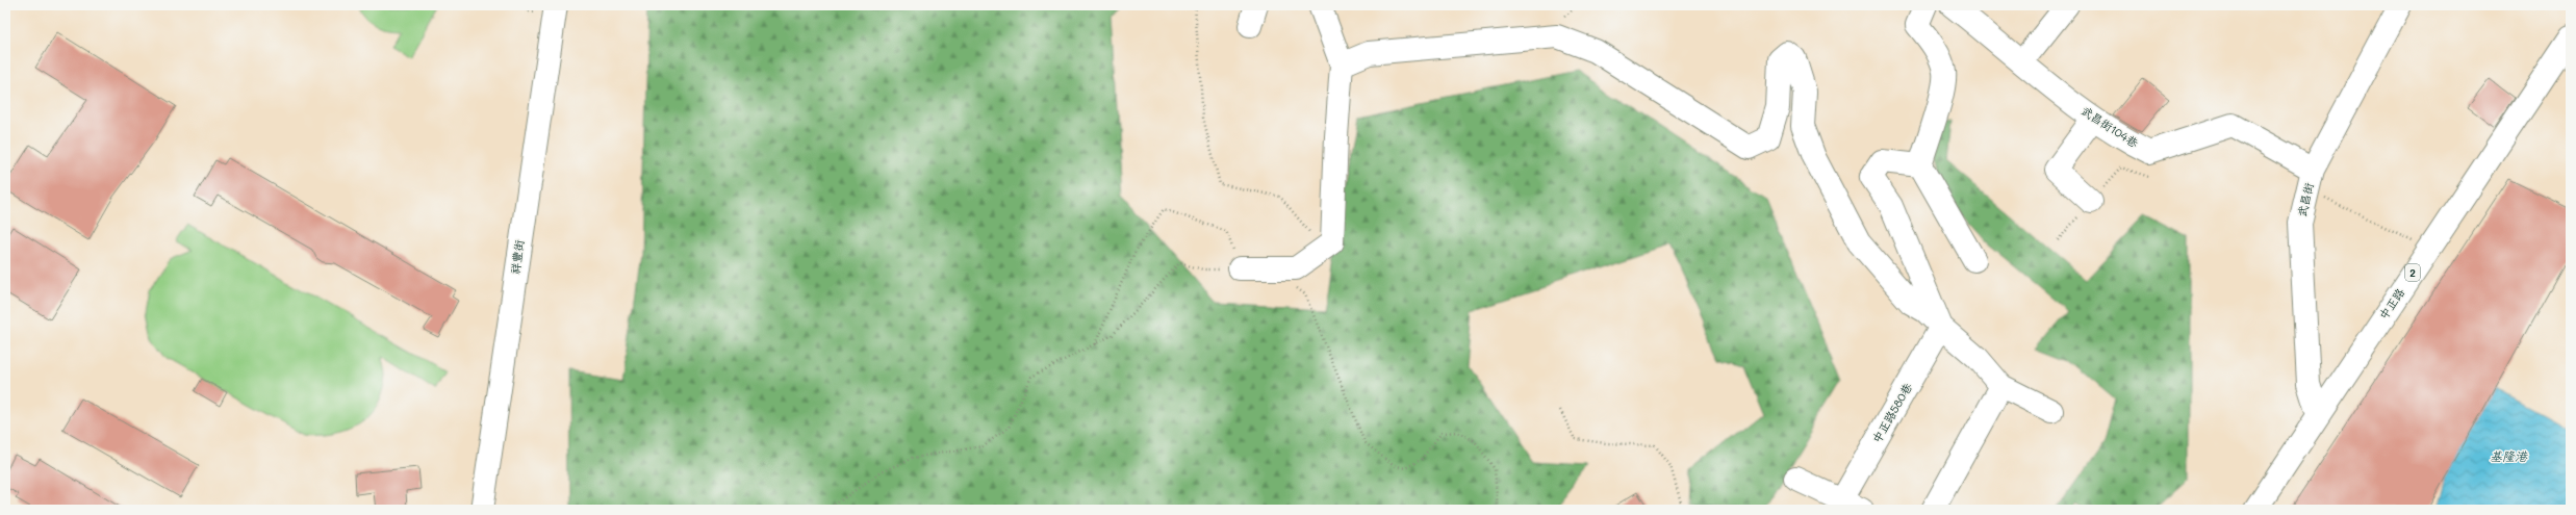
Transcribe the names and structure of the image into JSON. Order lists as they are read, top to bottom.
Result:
{
  "streets": {
    "main road": [
      "武昌街104巷",
      "武昌街",
      "祥豐街",
      "2",
      "中正路",
      "中正路580巷"
    ]
  },
  "crossings": [
    ["武昌街104巷", "武昌街"],
    ["武昌街", "中正路"]
  ],
  "water": ["基隆港"]
}
